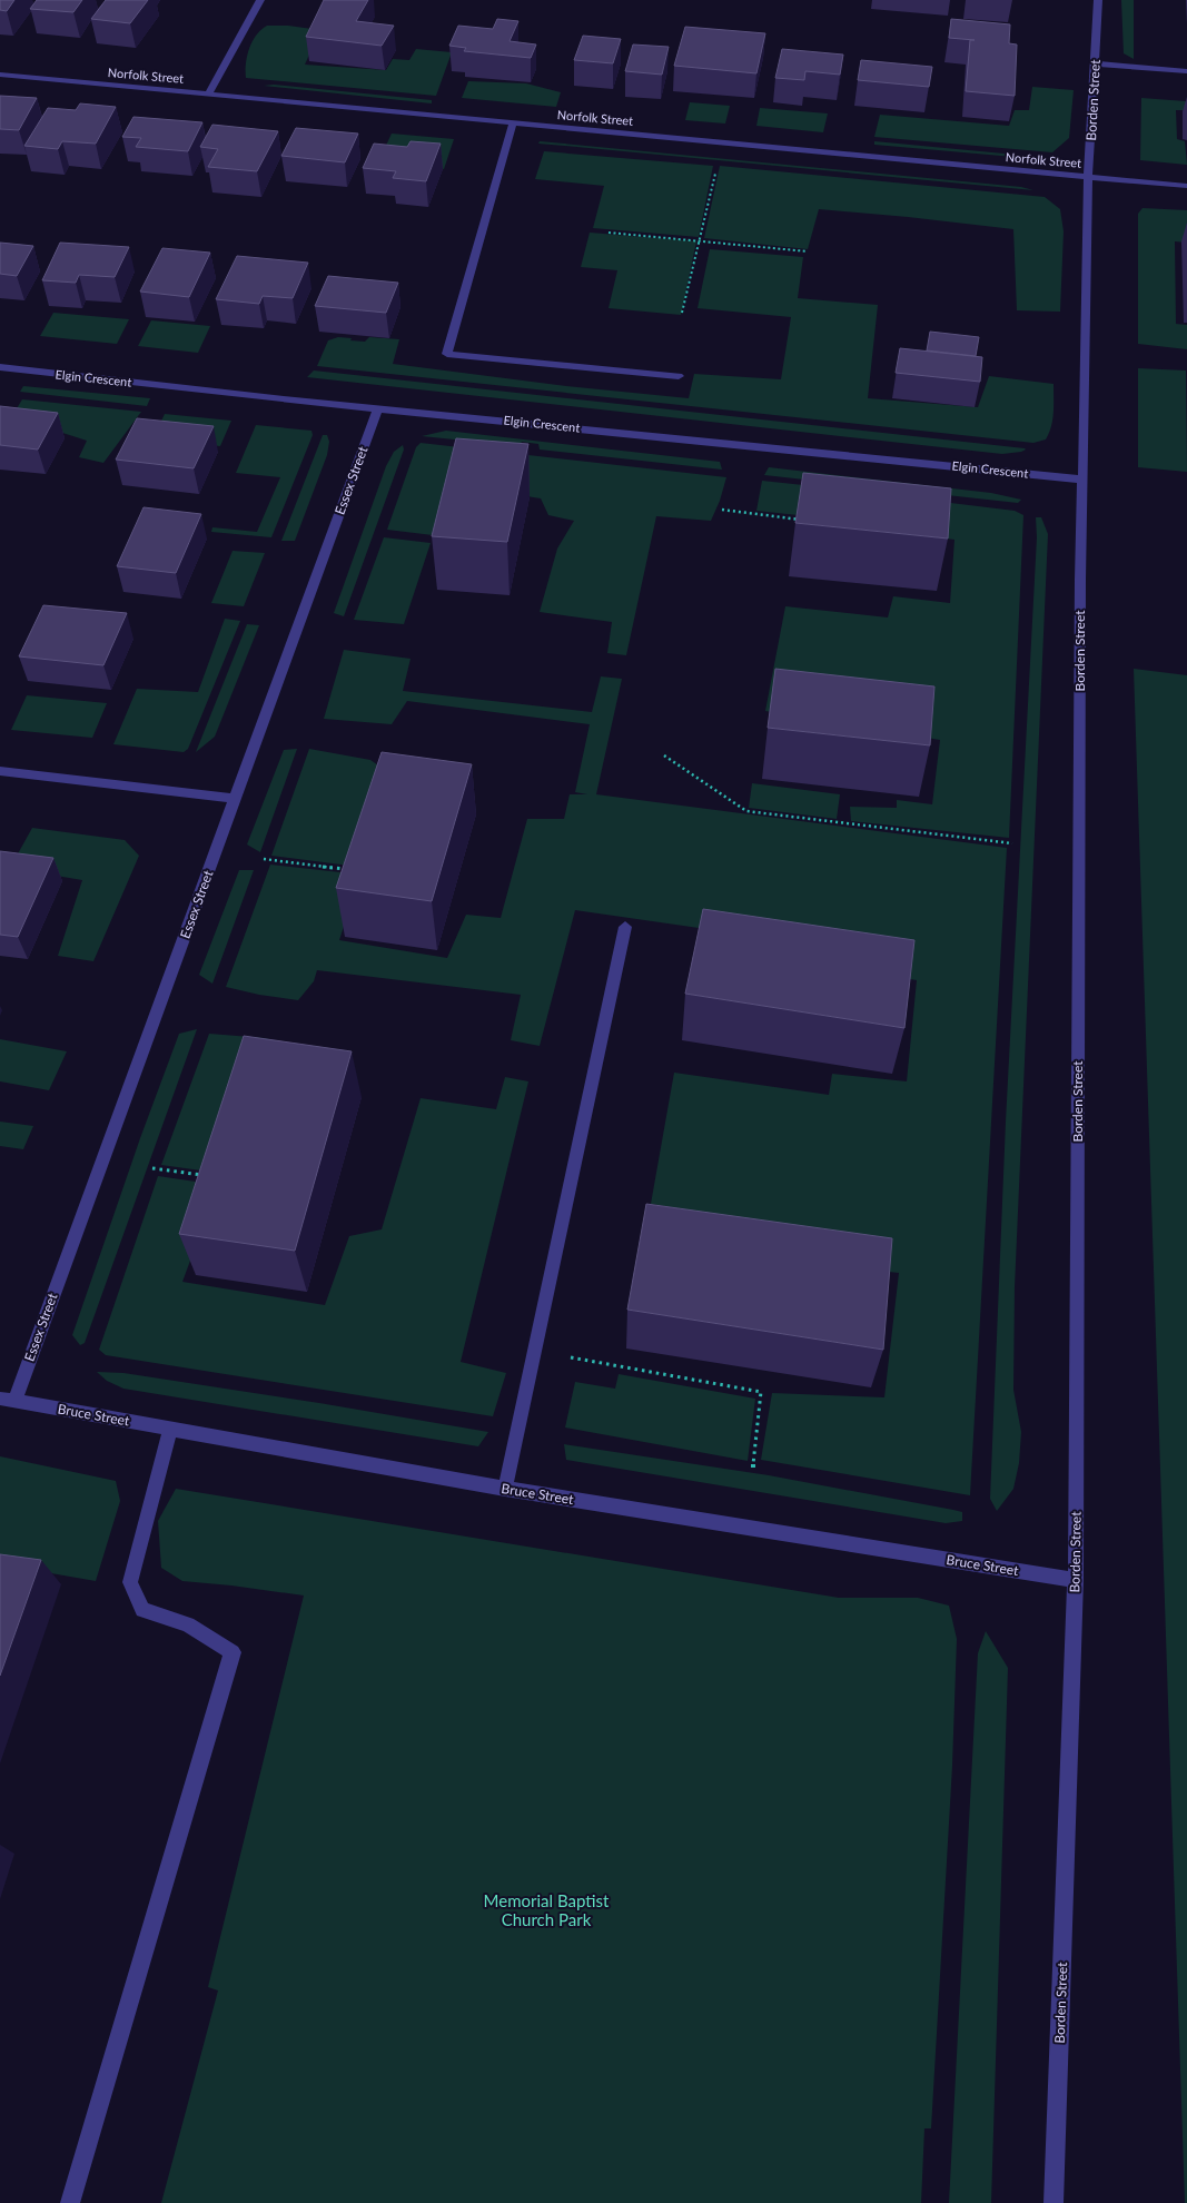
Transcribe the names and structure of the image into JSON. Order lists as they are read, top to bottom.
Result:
{
  "streets": {
    "street": [
      "Norfolk Street",
      "Borden Street",
      "Elgin Crescent",
      "Essex Street",
      "Bruce Street"
    ]
  },
  "crossings": [
    ["Norfolk Street", "Borden Street"],
    ["Borden Street", "Elgin Crescent"],
    ["Borden Street", "Bruce Street"],
    ["Elgin Crescent", "Essex Street"],
    ["Essex Street", "Bruce Street"]
  ],
  "parks": ["Memorial Baptist Church Park"]
}
